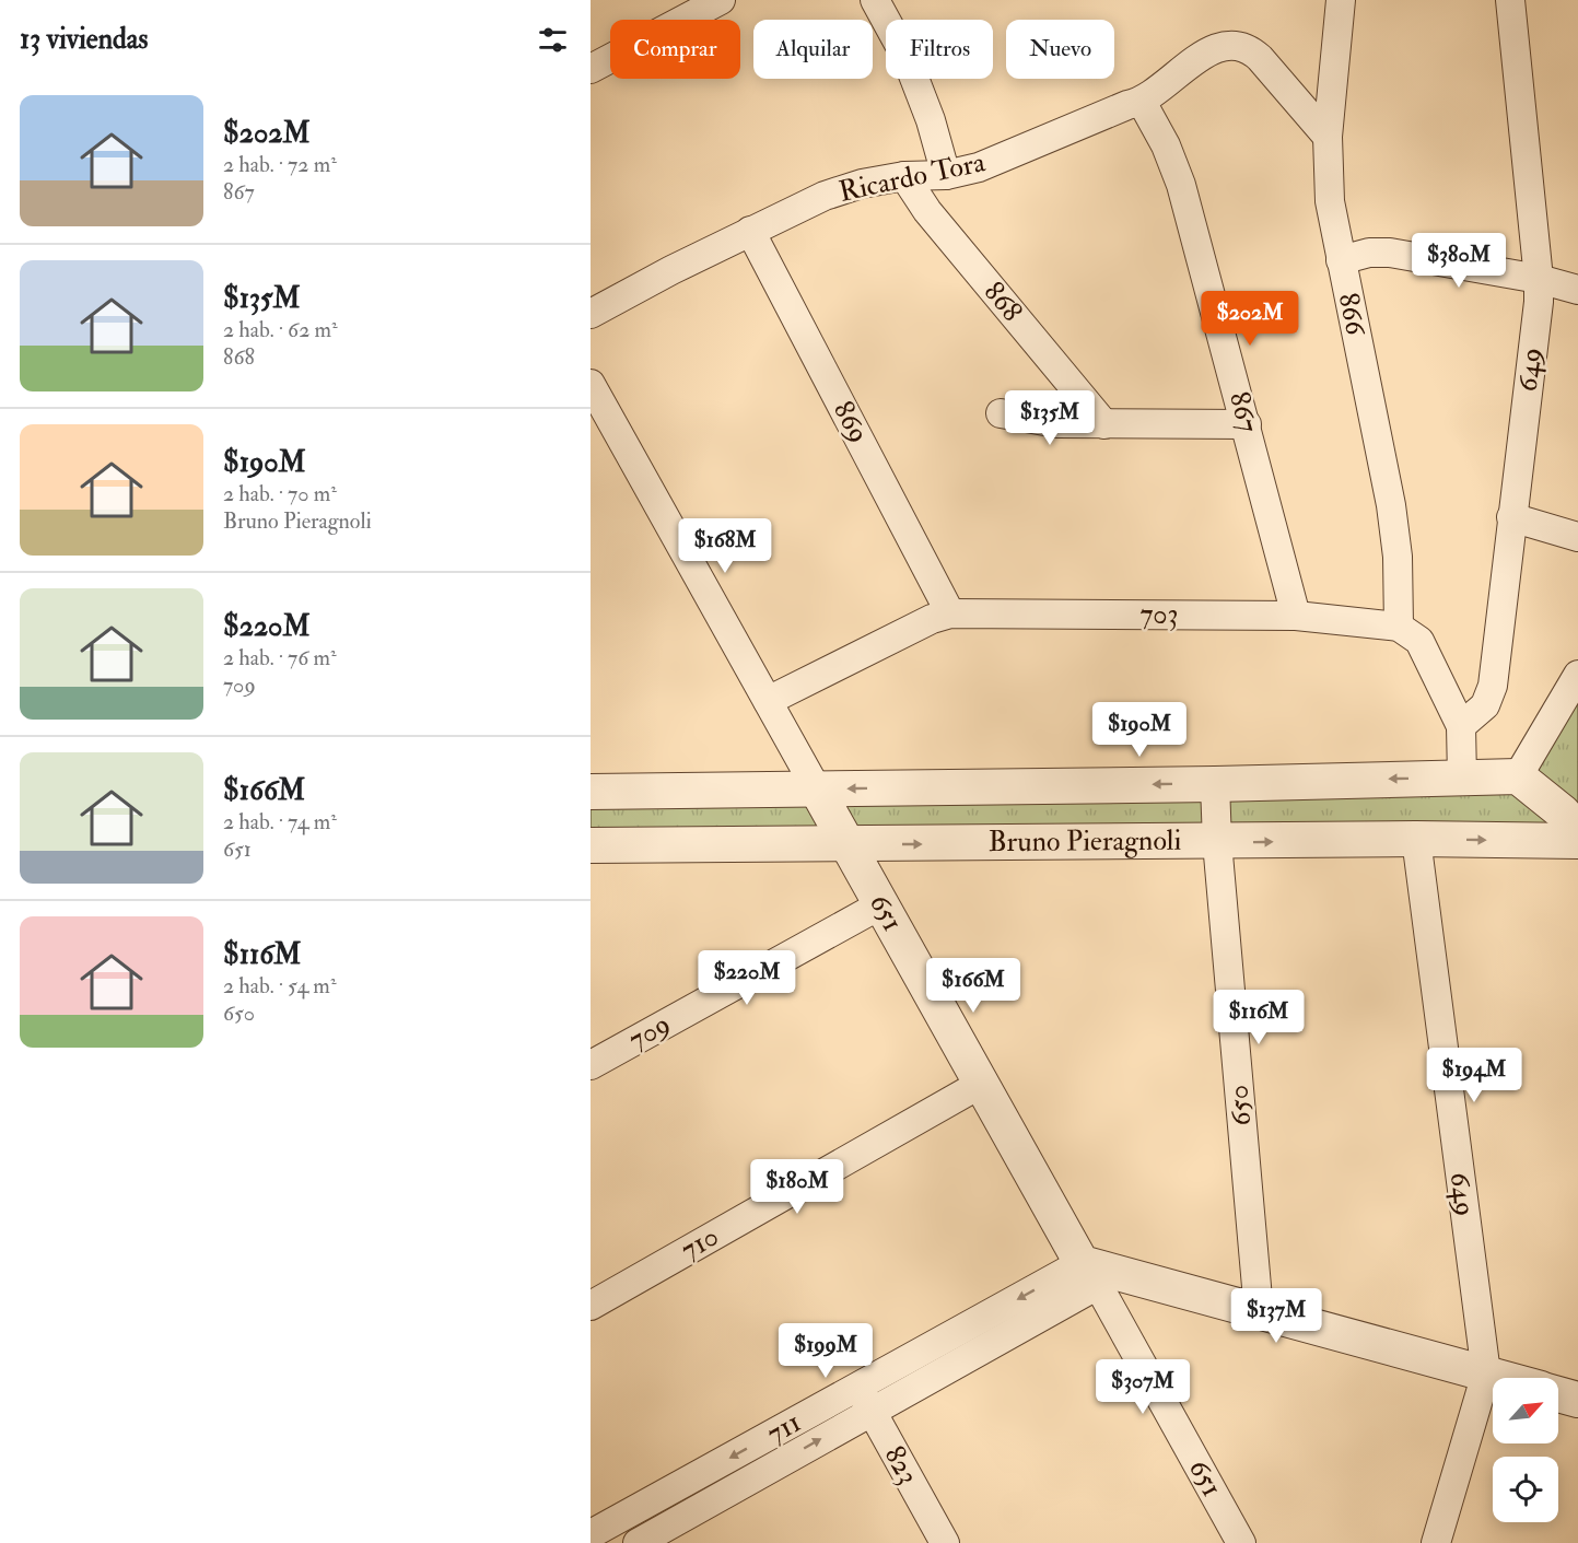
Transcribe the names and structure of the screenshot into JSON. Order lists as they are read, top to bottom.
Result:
{
  "streets": {
    "street": [
      "Ricardo Tora",
      "868",
      "866",
      "649",
      "867",
      "869",
      "703",
      "Bruno Pieragnoli",
      "651",
      "709",
      "650",
      "710",
      "711",
      "823"
    ]
  },
  "crossings": [
    ["Ricardo Tora", "868"],
    ["Ricardo Tora", "866"],
    ["Ricardo Tora", "867"],
    ["Ricardo Tora", "869"],
    ["866", "703"],
    ["649", "Bruno Pieragnoli"],
    ["867", "703"],
    ["869", "703"],
    ["703", "651"],
    ["Bruno Pieragnoli", "651"],
    ["Bruno Pieragnoli", "650"],
    ["651", "709"],
    ["651", "710"],
    ["651", "711"],
    ["711", "823"]
  ],
  "north": "top right",
  "page": {
    "heading": "13 viviendas",
    "chip": [
      "Comprar",
      "Alquilar",
      "Filtros",
      "Nuevo"
    ],
    "list": [
      {
        "name": "$202M",
        "note": "2 hab. · 72 m² · 867"
      },
      {
        "name": "$135M",
        "note": "2 hab. · 62 m² · 868"
      },
      {
        "name": "$190M",
        "note": "2 hab. · 70 m² · Bruno Pieragnoli"
      },
      {
        "name": "$220M",
        "note": "2 hab. · 76 m² · 709"
      },
      {
        "name": "$166M",
        "note": "2 hab. · 74 m² · 651"
      },
      {
        "name": "$116M",
        "note": "2 hab. · 54 m² · 650"
      }
    ],
    "price": [
      "$380M",
      "$202M",
      "$135M",
      "$168M",
      "$190M",
      "$220M",
      "$166M",
      "$116M",
      "$194M",
      "$180M",
      "$137M",
      "$199M",
      "$307M"
    ]
  }
}
